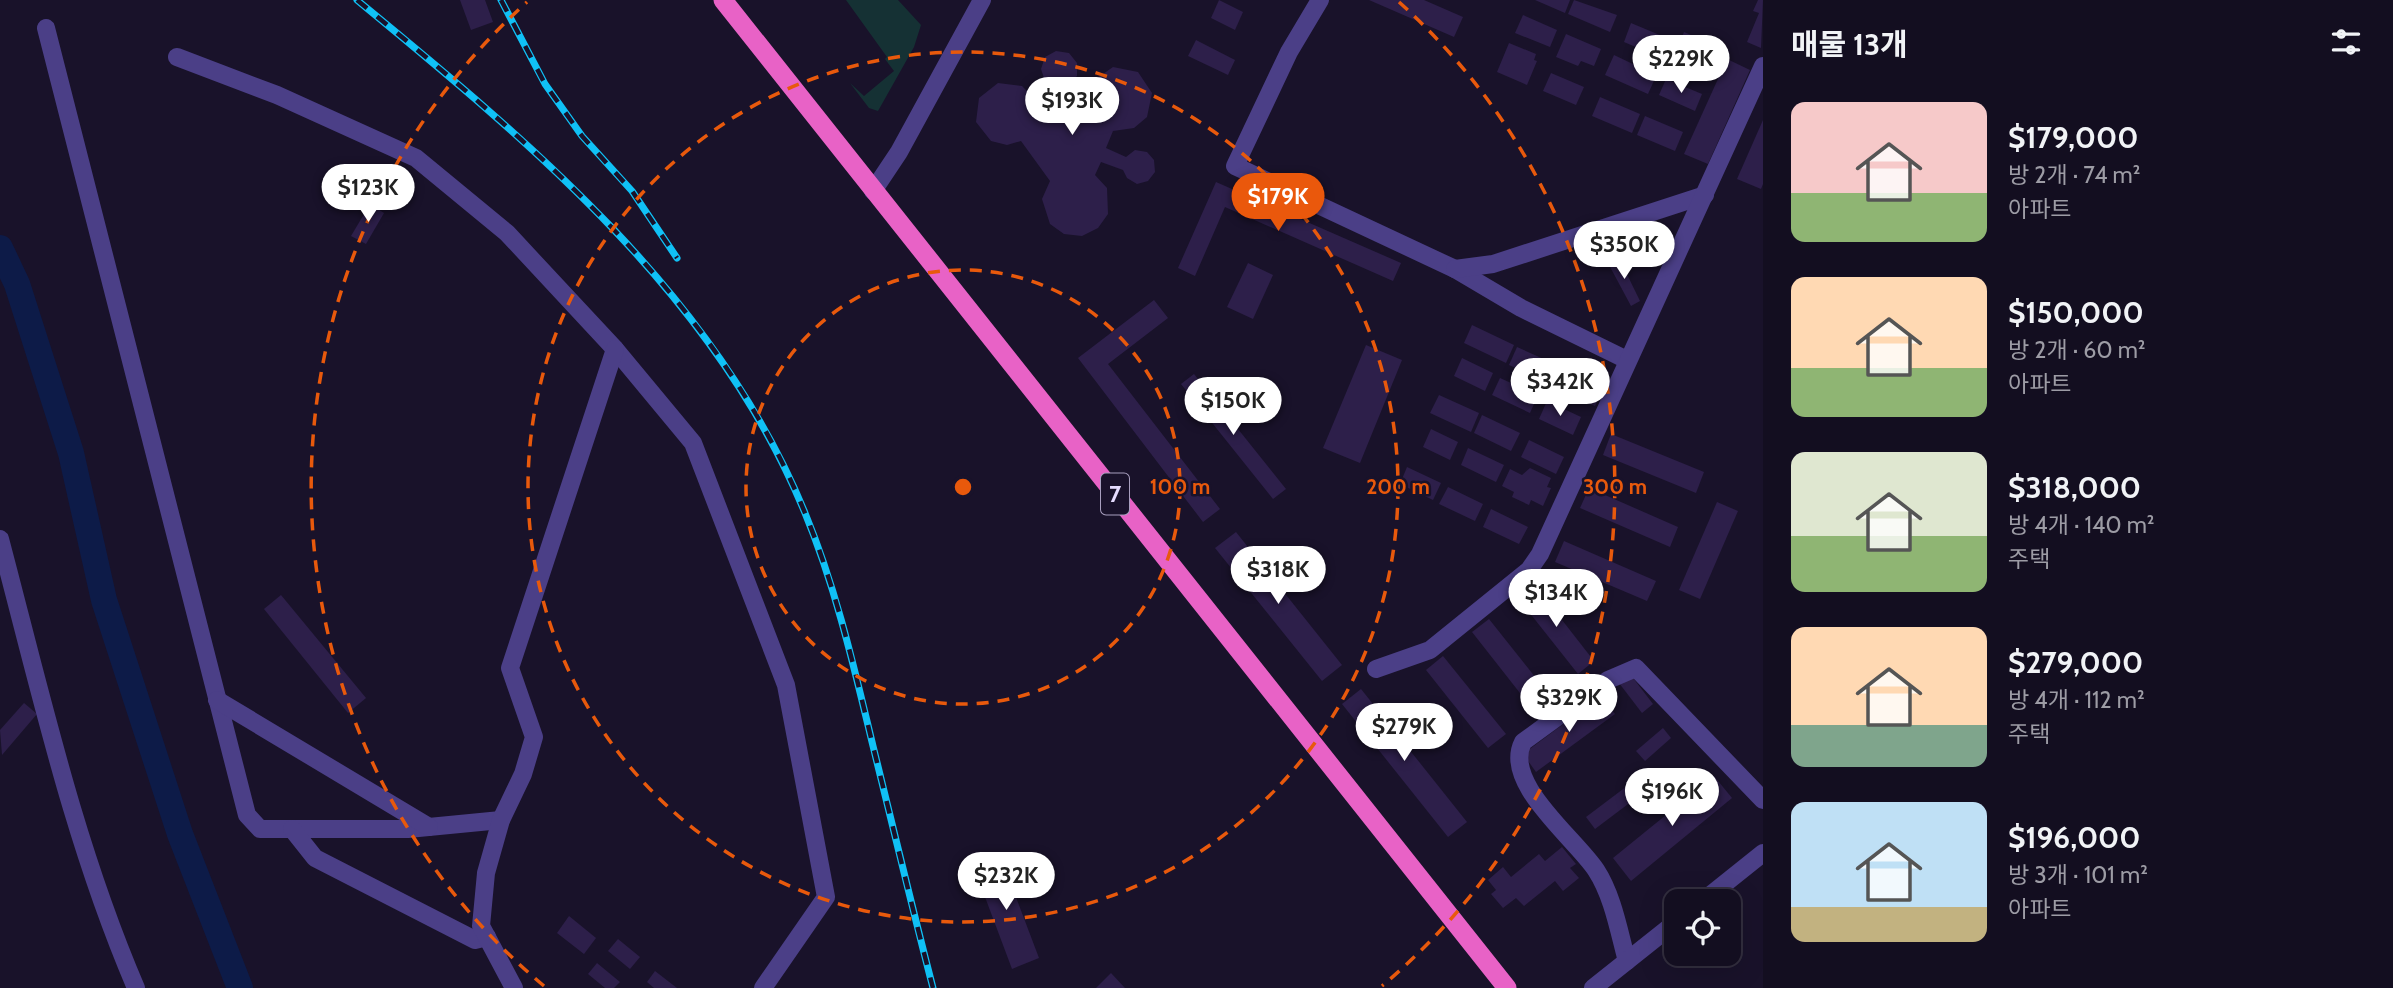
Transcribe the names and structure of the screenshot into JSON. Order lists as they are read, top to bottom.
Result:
{
  "streets": {
    "highway": ["7"]
  },
  "page": {
    "heading": "매물 13개",
    "price": [
      "$229K",
      "$193K",
      "$123K",
      "$179K",
      "$350K",
      "$342K",
      "$150K",
      "$318K",
      "$134K",
      "$329K",
      "$279K",
      "$196K",
      "$232K"
    ],
    "list": [
      {
        "name": "$179,000",
        "note": "방 2개 · 74 m² · 아파트"
      },
      {
        "name": "$150,000",
        "note": "방 2개 · 60 m² · 아파트"
      },
      {
        "name": "$318,000",
        "note": "방 4개 · 140 m² · 주택"
      },
      {
        "name": "$279,000",
        "note": "방 4개 · 112 m² · 주택"
      },
      {
        "name": "$196,000",
        "note": "방 3개 · 101 m² · 아파트"
      }
    ]
  },
  "rings": ["100 m", "200 m", "300 m"]
}
